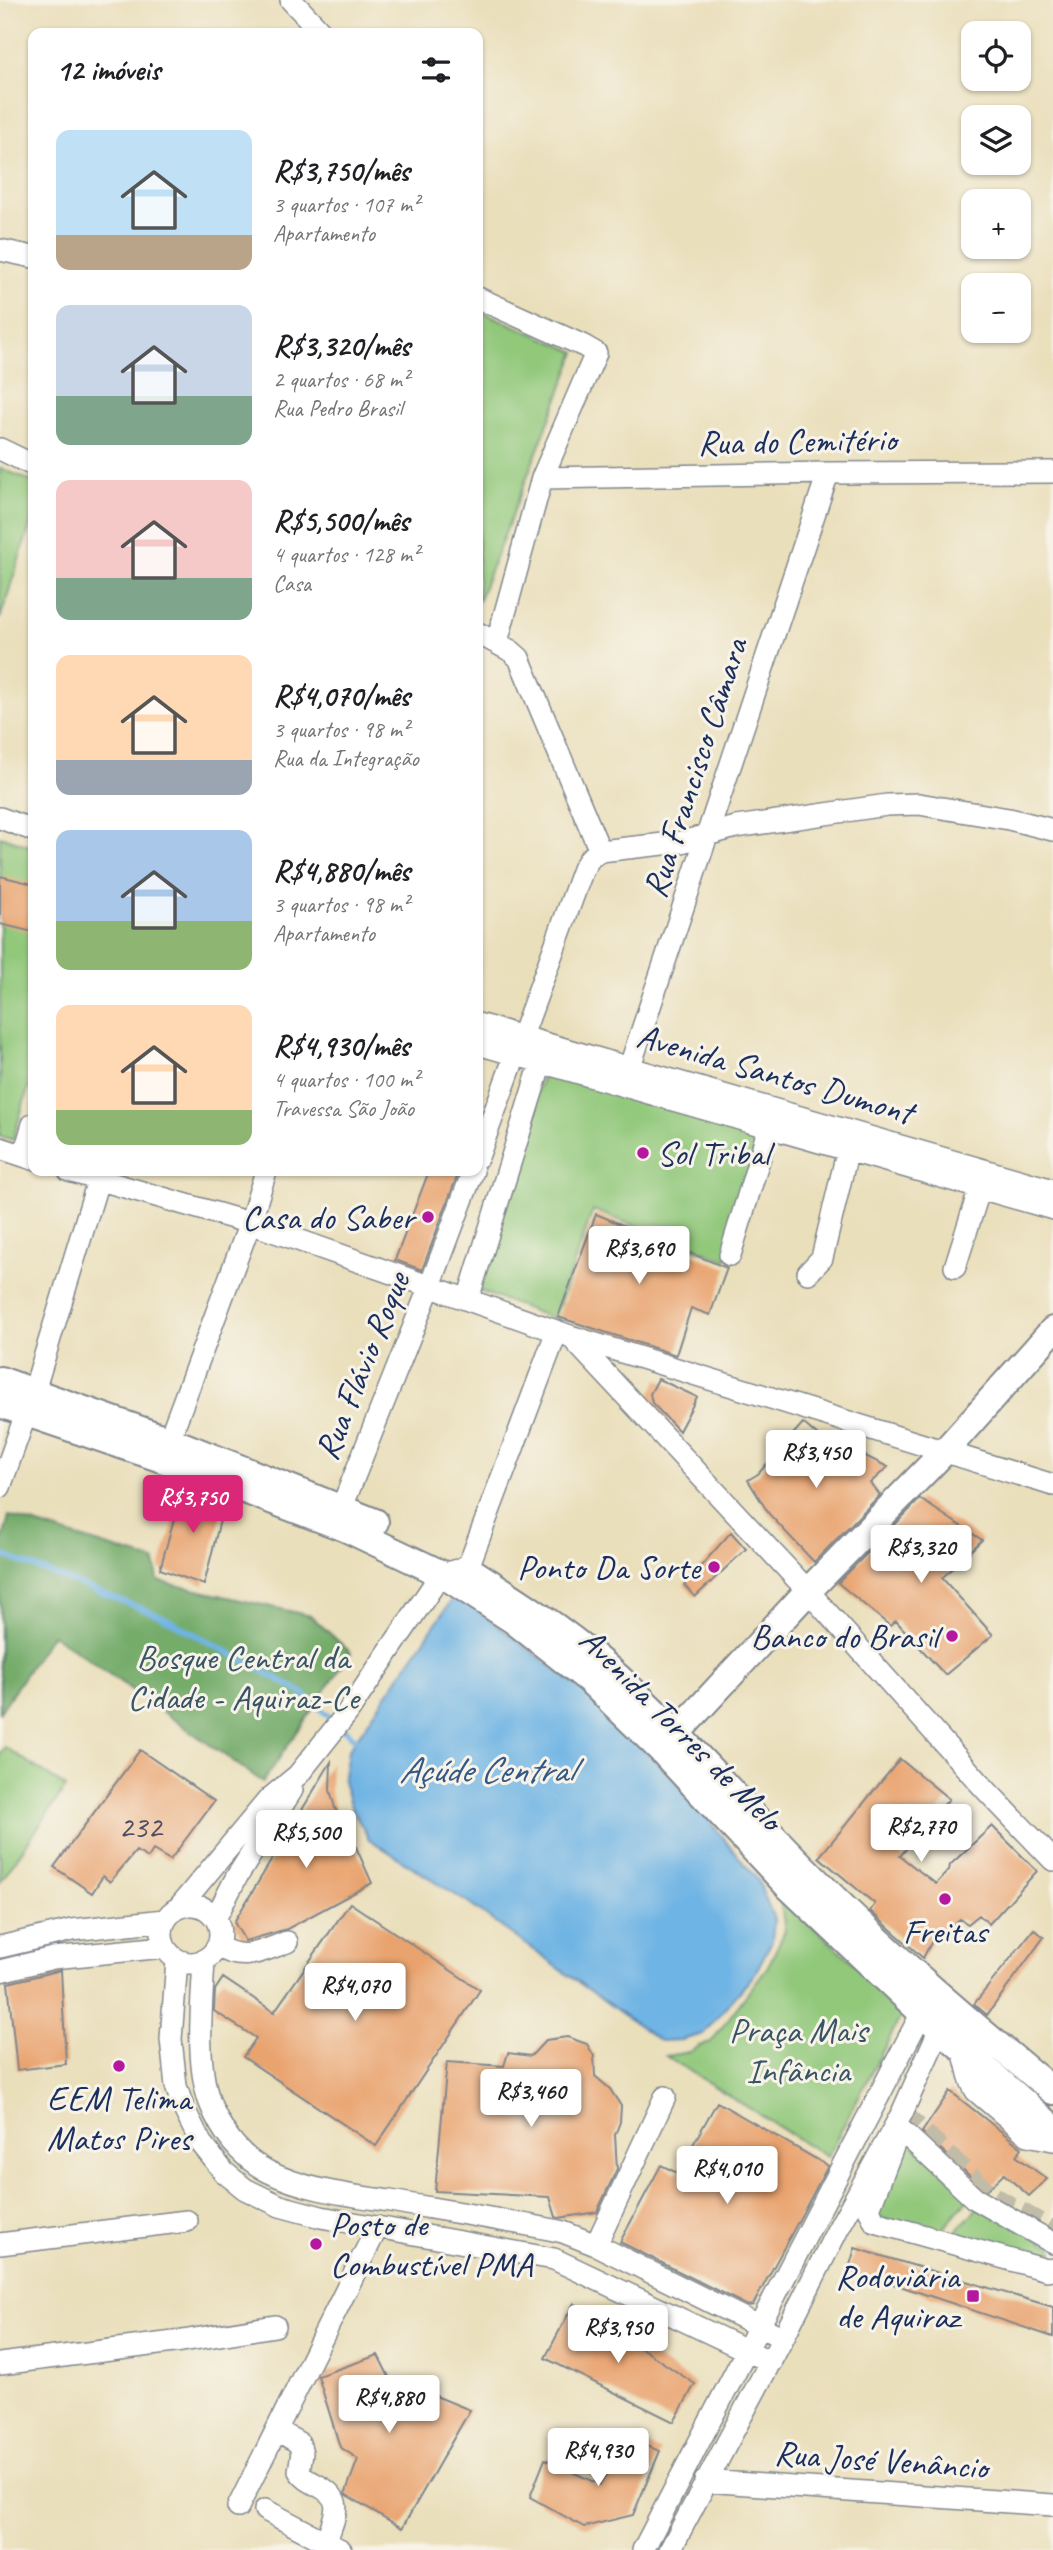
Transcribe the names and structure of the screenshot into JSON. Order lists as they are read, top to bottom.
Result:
{
  "streets": {
    "main road": ["Avenida Torres de Melo"],
    "street": [
      "Rua do Cemitério",
      "Rua Francisco Câmara",
      "Avenida Santos Dumont",
      "Rua Flávio Roque",
      "Rua José Venâncio"
    ]
  },
  "crossings": [
    ["Rua do Cemitério", "Rua Francisco Câmara"],
    ["Rua Francisco Câmara", "Avenida Santos Dumont"],
    ["Avenida Santos Dumont", "Rua Flávio Roque"],
    ["Rua Flávio Roque", "Avenida Torres de Melo"]
  ],
  "water": ["Açúde Central"],
  "parks": ["Bosque Central da Cidade - Aquiraz-Ce", "Praça Mais Infância"],
  "places": {
    "other": [
      "Sol Tribal",
      "Casa do Saber",
      "Ponto Da Sorte",
      "Banco do Brasil",
      "Freitas",
      "EEM Telima Matos Pires",
      "Posto de Combustível PMA"
    ],
    "transit": ["Rodoviária de Aquiraz"]
  },
  "house_numbers": ["232"],
  "page": {
    "map_buttons": ["+", "−"],
    "heading": "12 imóveis",
    "list": [
      {
        "name": "R$3,750/mês",
        "note": "3 quartos · 107 m² · Apartamento"
      },
      {
        "name": "R$3,320/mês",
        "note": "2 quartos · 68 m² · Rua Pedro Brasil"
      },
      {
        "name": "R$5,500/mês",
        "note": "4 quartos · 128 m² · Casa"
      },
      {
        "name": "R$4,070/mês",
        "note": "3 quartos · 98 m² · Rua da Integração"
      },
      {
        "name": "R$4,880/mês",
        "note": "3 quartos · 98 m² · Apartamento"
      },
      {
        "name": "R$4,930/mês",
        "note": "4 quartos · 100 m² · Travessa São João"
      }
    ],
    "price": [
      "R$3,690",
      "R$3,450",
      "R$3,750",
      "R$3,320",
      "R$2,770",
      "R$5,500",
      "R$4,070",
      "R$3,460",
      "R$4,010",
      "R$3,950",
      "R$4,880",
      "R$4,930"
    ]
  }
}
